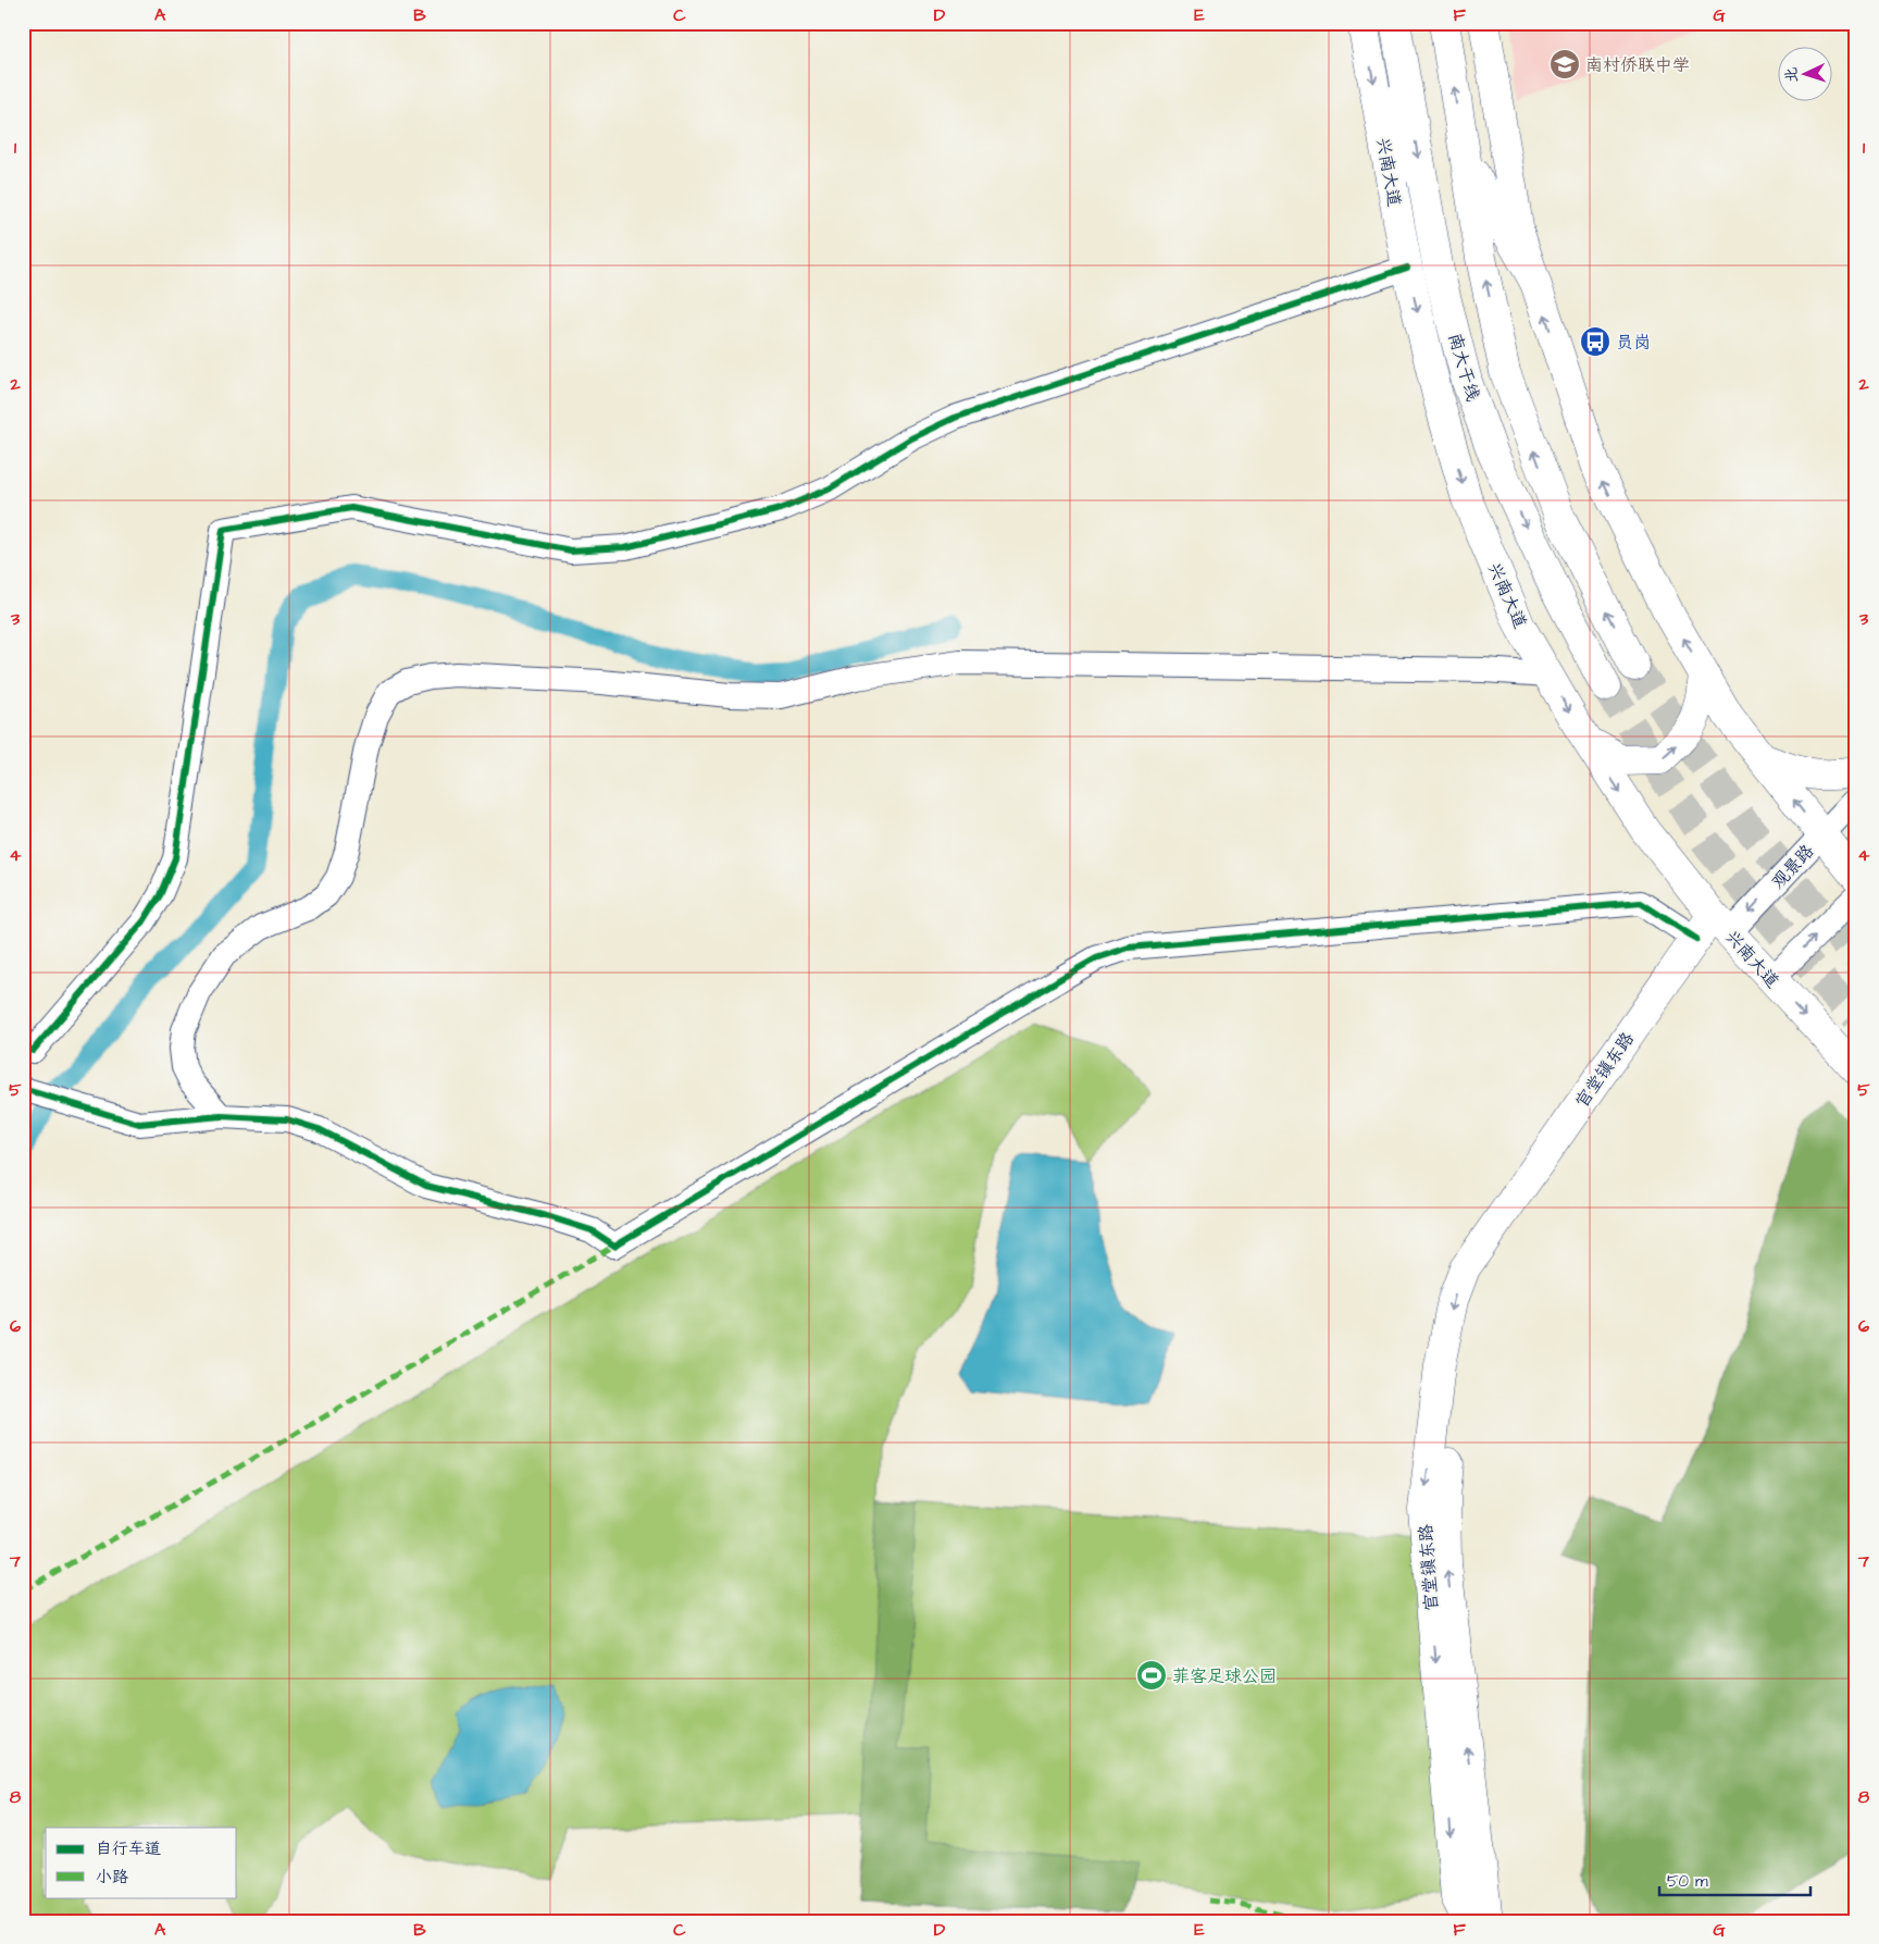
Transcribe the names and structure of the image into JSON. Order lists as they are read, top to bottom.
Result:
{
  "streets": {
    "main road": ["兴南大道", "南大干线", "官堂镇东路"],
    "street": ["观景路"]
  },
  "crossings": [
    ["兴南大道", "观景路"],
    ["兴南大道", "官堂镇东路"],
    ["观景路", "官堂镇东路"]
  ],
  "places": {
    "school or university": ["南村侨联中学"],
    "bus stop": ["员岗"],
    "sports": ["菲客足球公园"]
  },
  "legend": ["自行车道", "小路"],
  "scale_bar": "50 m",
  "north": "left",
  "grid": {
    "columns": [
      "A",
      "B",
      "C",
      "D",
      "E",
      "F",
      "G"
    ],
    "rows": [
      "1",
      "2",
      "3",
      "4",
      "5",
      "6",
      "7",
      "8"
    ]
  }
}
